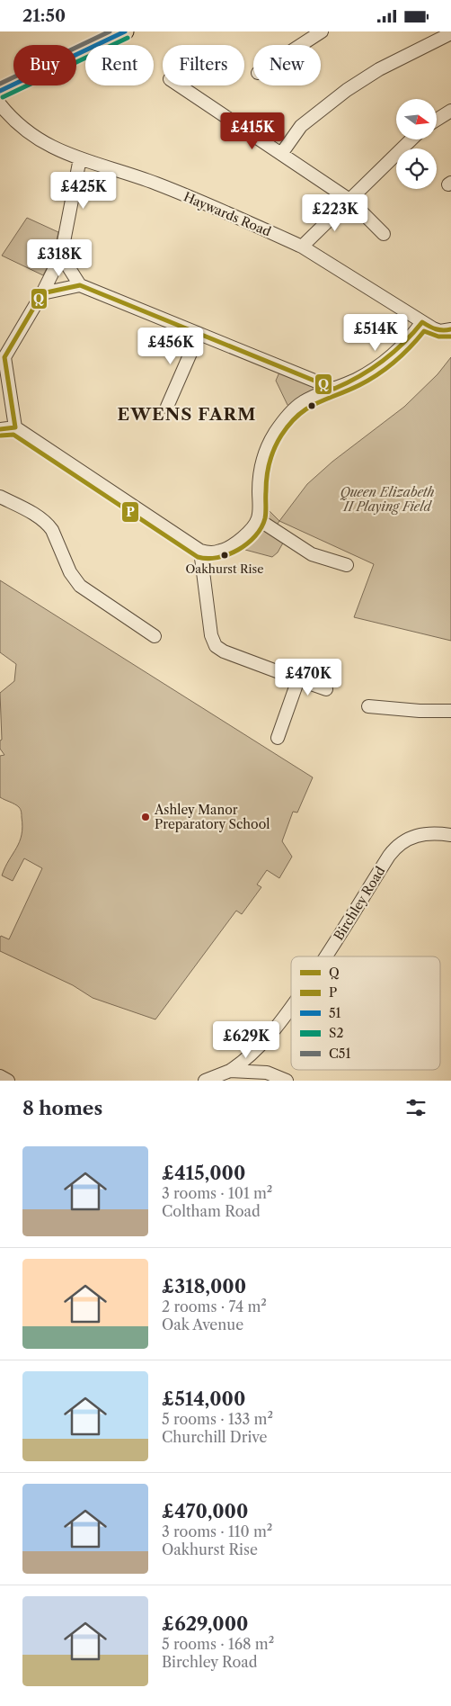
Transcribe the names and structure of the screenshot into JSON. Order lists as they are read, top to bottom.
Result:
{
  "streets": {
    "street": ["Haywards Road", "Birchley Road"]
  },
  "districts": ["EWENS FARM"],
  "parks": ["Queen Elizabeth II Playing Field"],
  "places": ["Oakhurst Rise", "Ashley Manor Preparatory School"],
  "lines": [
    "transit line 51",
    "transit line C51",
    "transit line S2",
    "transit line Q",
    "transit line P"
  ],
  "legend": [
    "Q",
    "P",
    "51",
    "S2",
    "C51"
  ],
  "north": "right",
  "page": {
    "status": "21:50",
    "chip": [
      "Buy",
      "Rent",
      "Filters",
      "New"
    ],
    "price": [
      "£415K",
      "£425K",
      "£223K",
      "£318K",
      "£514K",
      "£456K",
      "£470K",
      "£629K"
    ],
    "heading": "8 homes",
    "list": [
      {
        "name": "£415,000",
        "note": "3 rooms · 101 m² · Coltham Road"
      },
      {
        "name": "£318,000",
        "note": "2 rooms · 74 m² · Oak Avenue"
      },
      {
        "name": "£514,000",
        "note": "5 rooms · 133 m² · Churchill Drive"
      },
      {
        "name": "£470,000",
        "note": "3 rooms · 110 m² · Oakhurst Rise"
      },
      {
        "name": "£629,000",
        "note": "5 rooms · 168 m² · Birchley Road"
      }
    ]
  }
}
